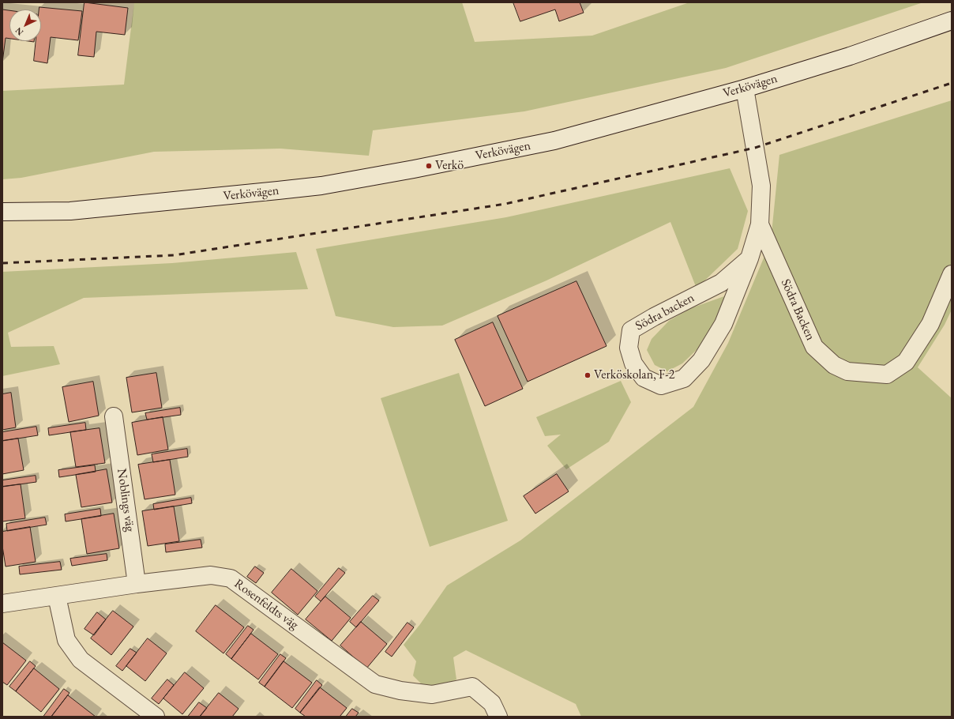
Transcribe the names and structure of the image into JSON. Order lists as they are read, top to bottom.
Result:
{
  "streets": {
    "street": [
      "Verkövägen",
      "Södra Backen",
      "Södra backen",
      "Noblings väg",
      "Rosenfeldts väg"
    ]
  },
  "crossings": [
    ["Verkövägen", "Södra backen"],
    ["Södra Backen", "Södra backen"],
    ["Noblings väg", "Rosenfeldts väg"]
  ],
  "places": ["Verkö", "Verköskolan, F-2"],
  "north": "bottom left"
}
